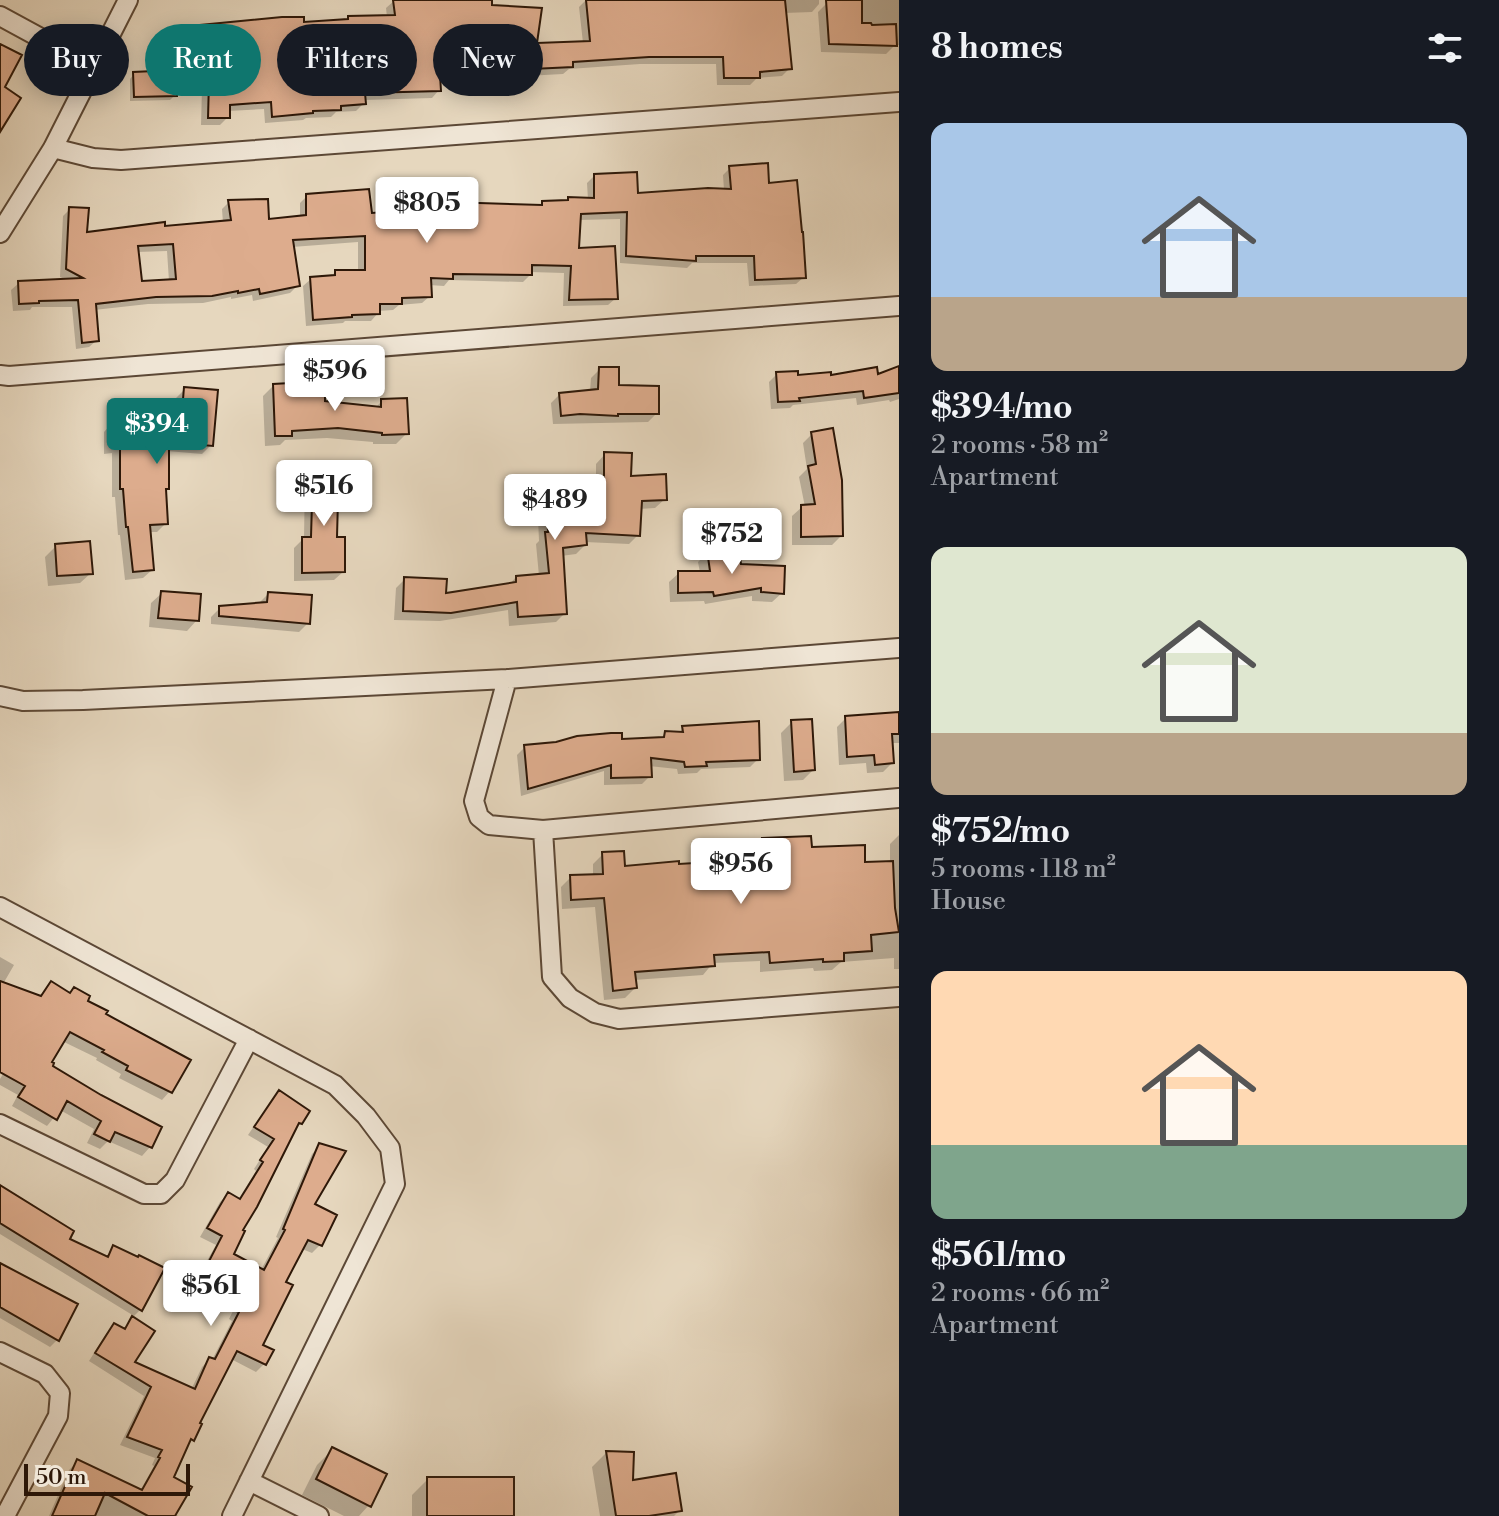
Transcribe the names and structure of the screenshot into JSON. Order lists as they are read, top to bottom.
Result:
{
  "scale_bar": "50 m",
  "page": {
    "heading": "8 homes",
    "chip": [
      "Buy",
      "Rent",
      "Filters",
      "New"
    ],
    "list": [
      {
        "name": "$394/mo",
        "note": "2 rooms · 58 m² · Apartment"
      },
      {
        "name": "$752/mo",
        "note": "5 rooms · 118 m² · House"
      },
      {
        "name": "$561/mo",
        "note": "2 rooms · 66 m² · Apartment"
      }
    ],
    "price": [
      "$805",
      "$596",
      "$394",
      "$516",
      "$489",
      "$752",
      "$956",
      "$561"
    ],
    "scale": "50 m"
  }
}
